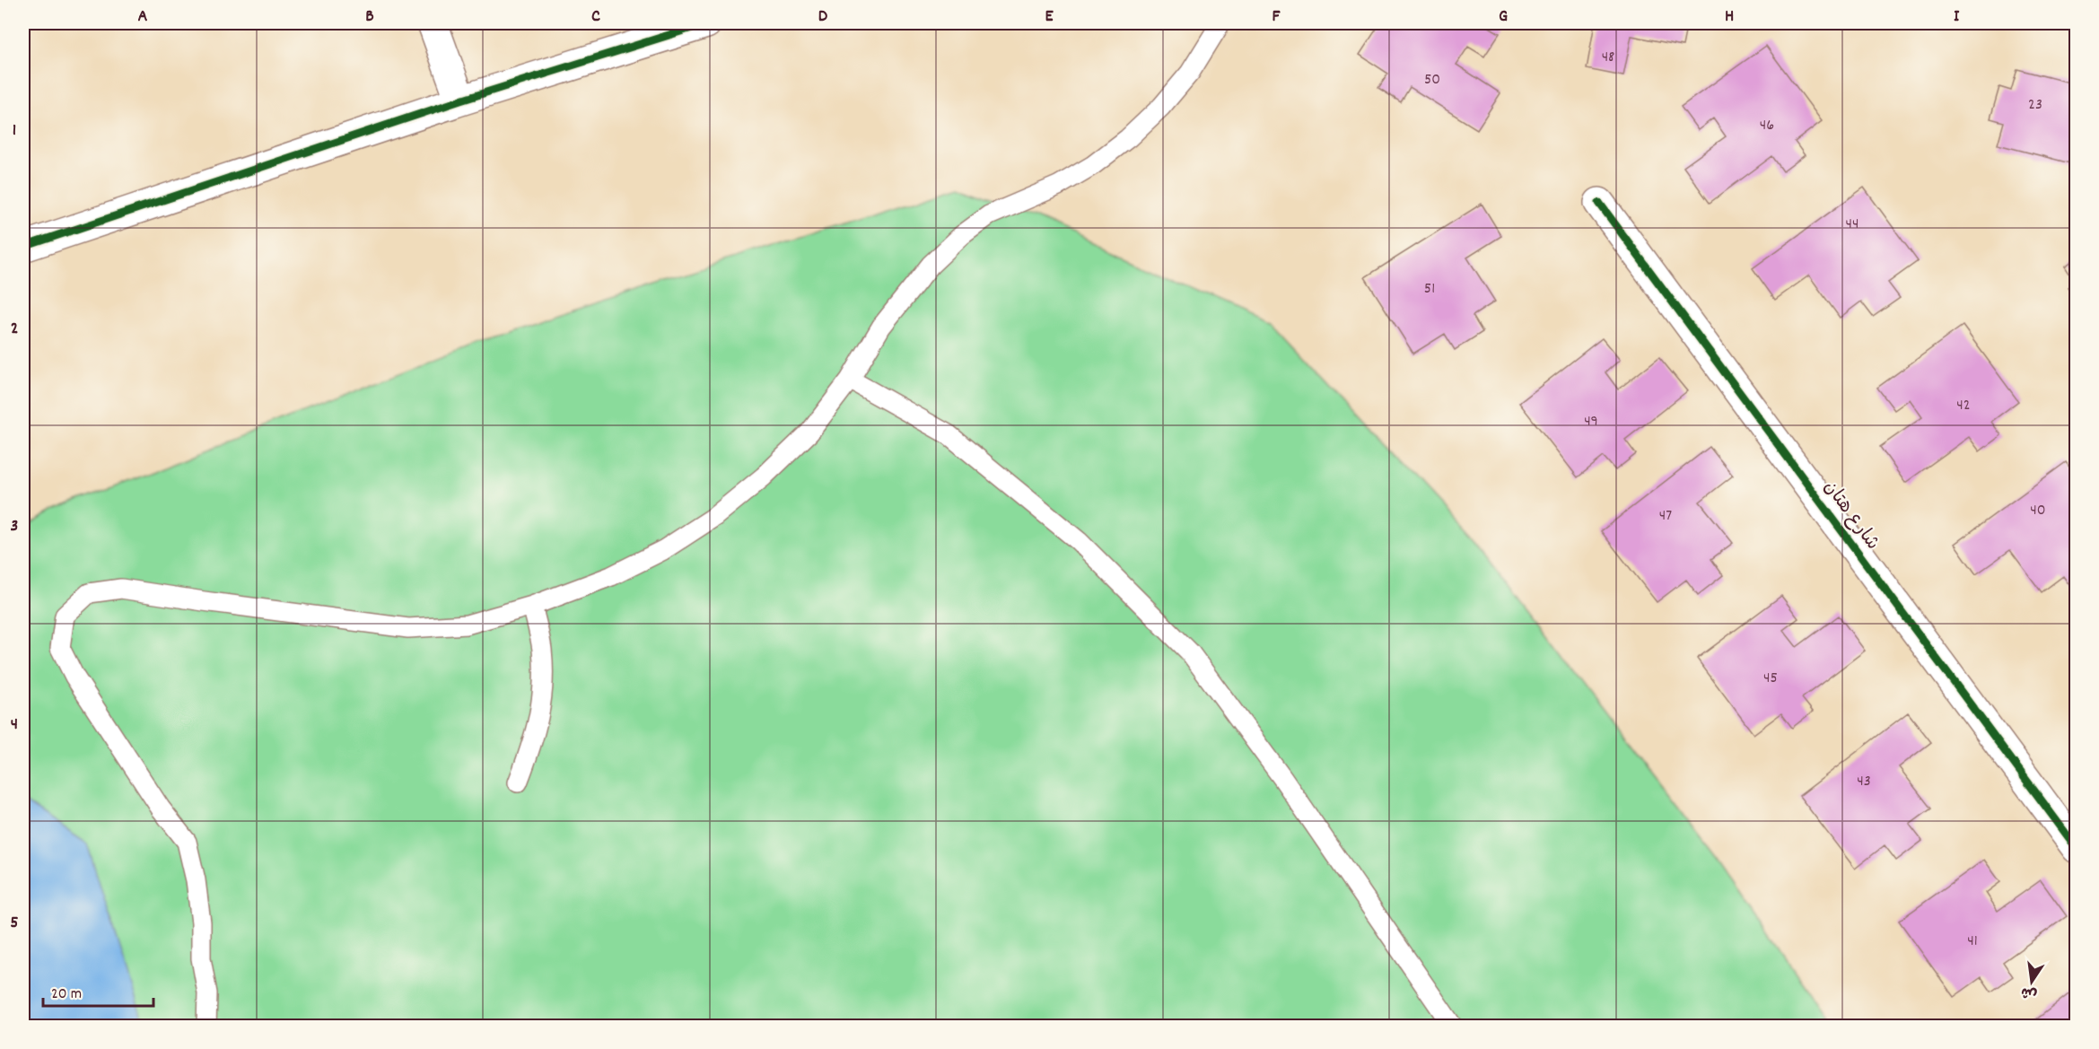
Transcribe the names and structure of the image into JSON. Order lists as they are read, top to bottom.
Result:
{
  "streets": {
    "street": ["شارع هتان"]
  },
  "house_numbers": [
    "48",
    "50",
    "23",
    "46",
    "44",
    "51",
    "42",
    "49",
    "40",
    "47",
    "45",
    "43",
    "41"
  ],
  "scale_bar": "20 m",
  "north": "bottom",
  "grid": {
    "columns": [
      "A",
      "B",
      "C",
      "D",
      "E",
      "F",
      "G",
      "H",
      "I"
    ],
    "rows": [
      "1",
      "2",
      "3",
      "4",
      "5"
    ]
  }
}
